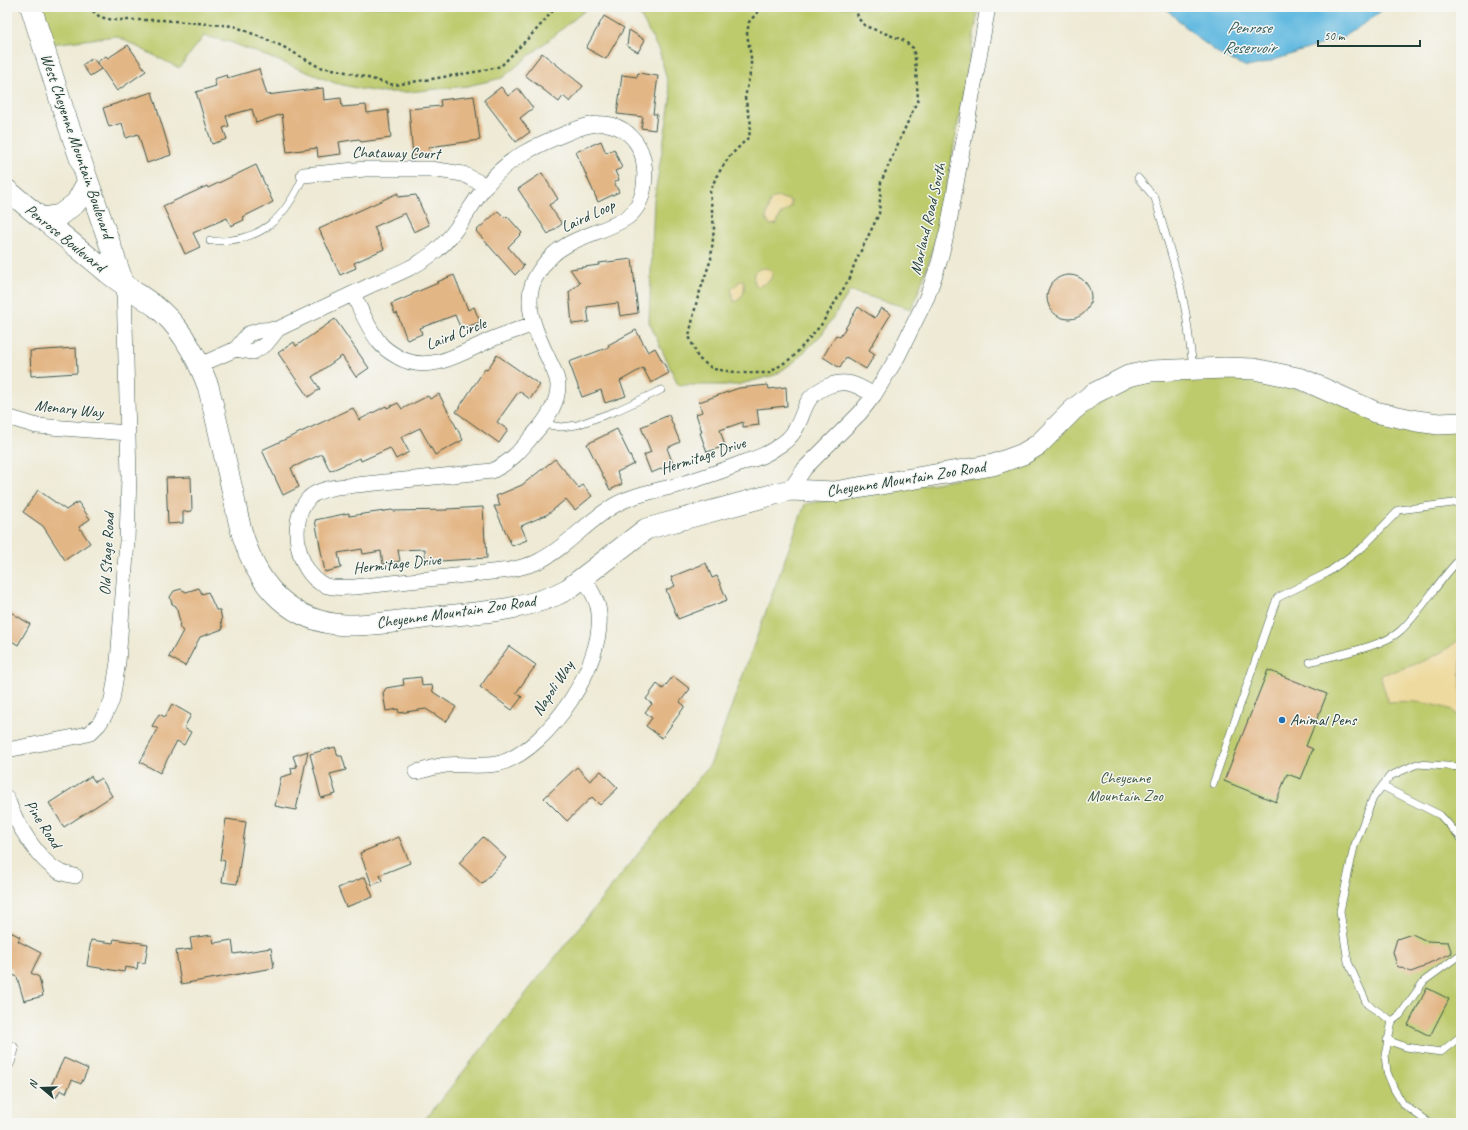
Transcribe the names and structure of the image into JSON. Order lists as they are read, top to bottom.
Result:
{
  "streets": {
    "street": [
      "West Cheyenne Mountain Boulevard",
      "Chataway Court",
      "Laird Loop",
      "Marland Road South",
      "Penrose Boulevard",
      "Laird Circle",
      "Menary Way",
      "Hermitage Drive",
      "Cheyenne Mountain Zoo Road",
      "Old Stage Road",
      "Napoli Way",
      "Pine Road"
    ]
  },
  "crossings": [
    ["West Cheyenne Mountain Boulevard", "Penrose Boulevard"],
    ["West Cheyenne Mountain Boulevard", "Cheyenne Mountain Zoo Road"],
    ["West Cheyenne Mountain Boulevard", "Old Stage Road"],
    ["Chataway Court", "Laird Loop"],
    ["Laird Loop", "Laird Circle"],
    ["Laird Loop", "Hermitage Drive"],
    ["Marland Road South", "Hermitage Drive"],
    ["Marland Road South", "Cheyenne Mountain Zoo Road"],
    ["Penrose Boulevard", "Cheyenne Mountain Zoo Road"],
    ["Penrose Boulevard", "Old Stage Road"],
    ["Laird Circle", "Hermitage Drive"],
    ["Menary Way", "Old Stage Road"],
    ["Cheyenne Mountain Zoo Road", "Old Stage Road"],
    ["Cheyenne Mountain Zoo Road", "Napoli Way"]
  ],
  "water": ["Penrose Reservoir"],
  "parks": ["Cheyenne Mountain Zoo"],
  "places": ["Animal Pens"],
  "scale_bar": "50 m",
  "north": "left"
}
